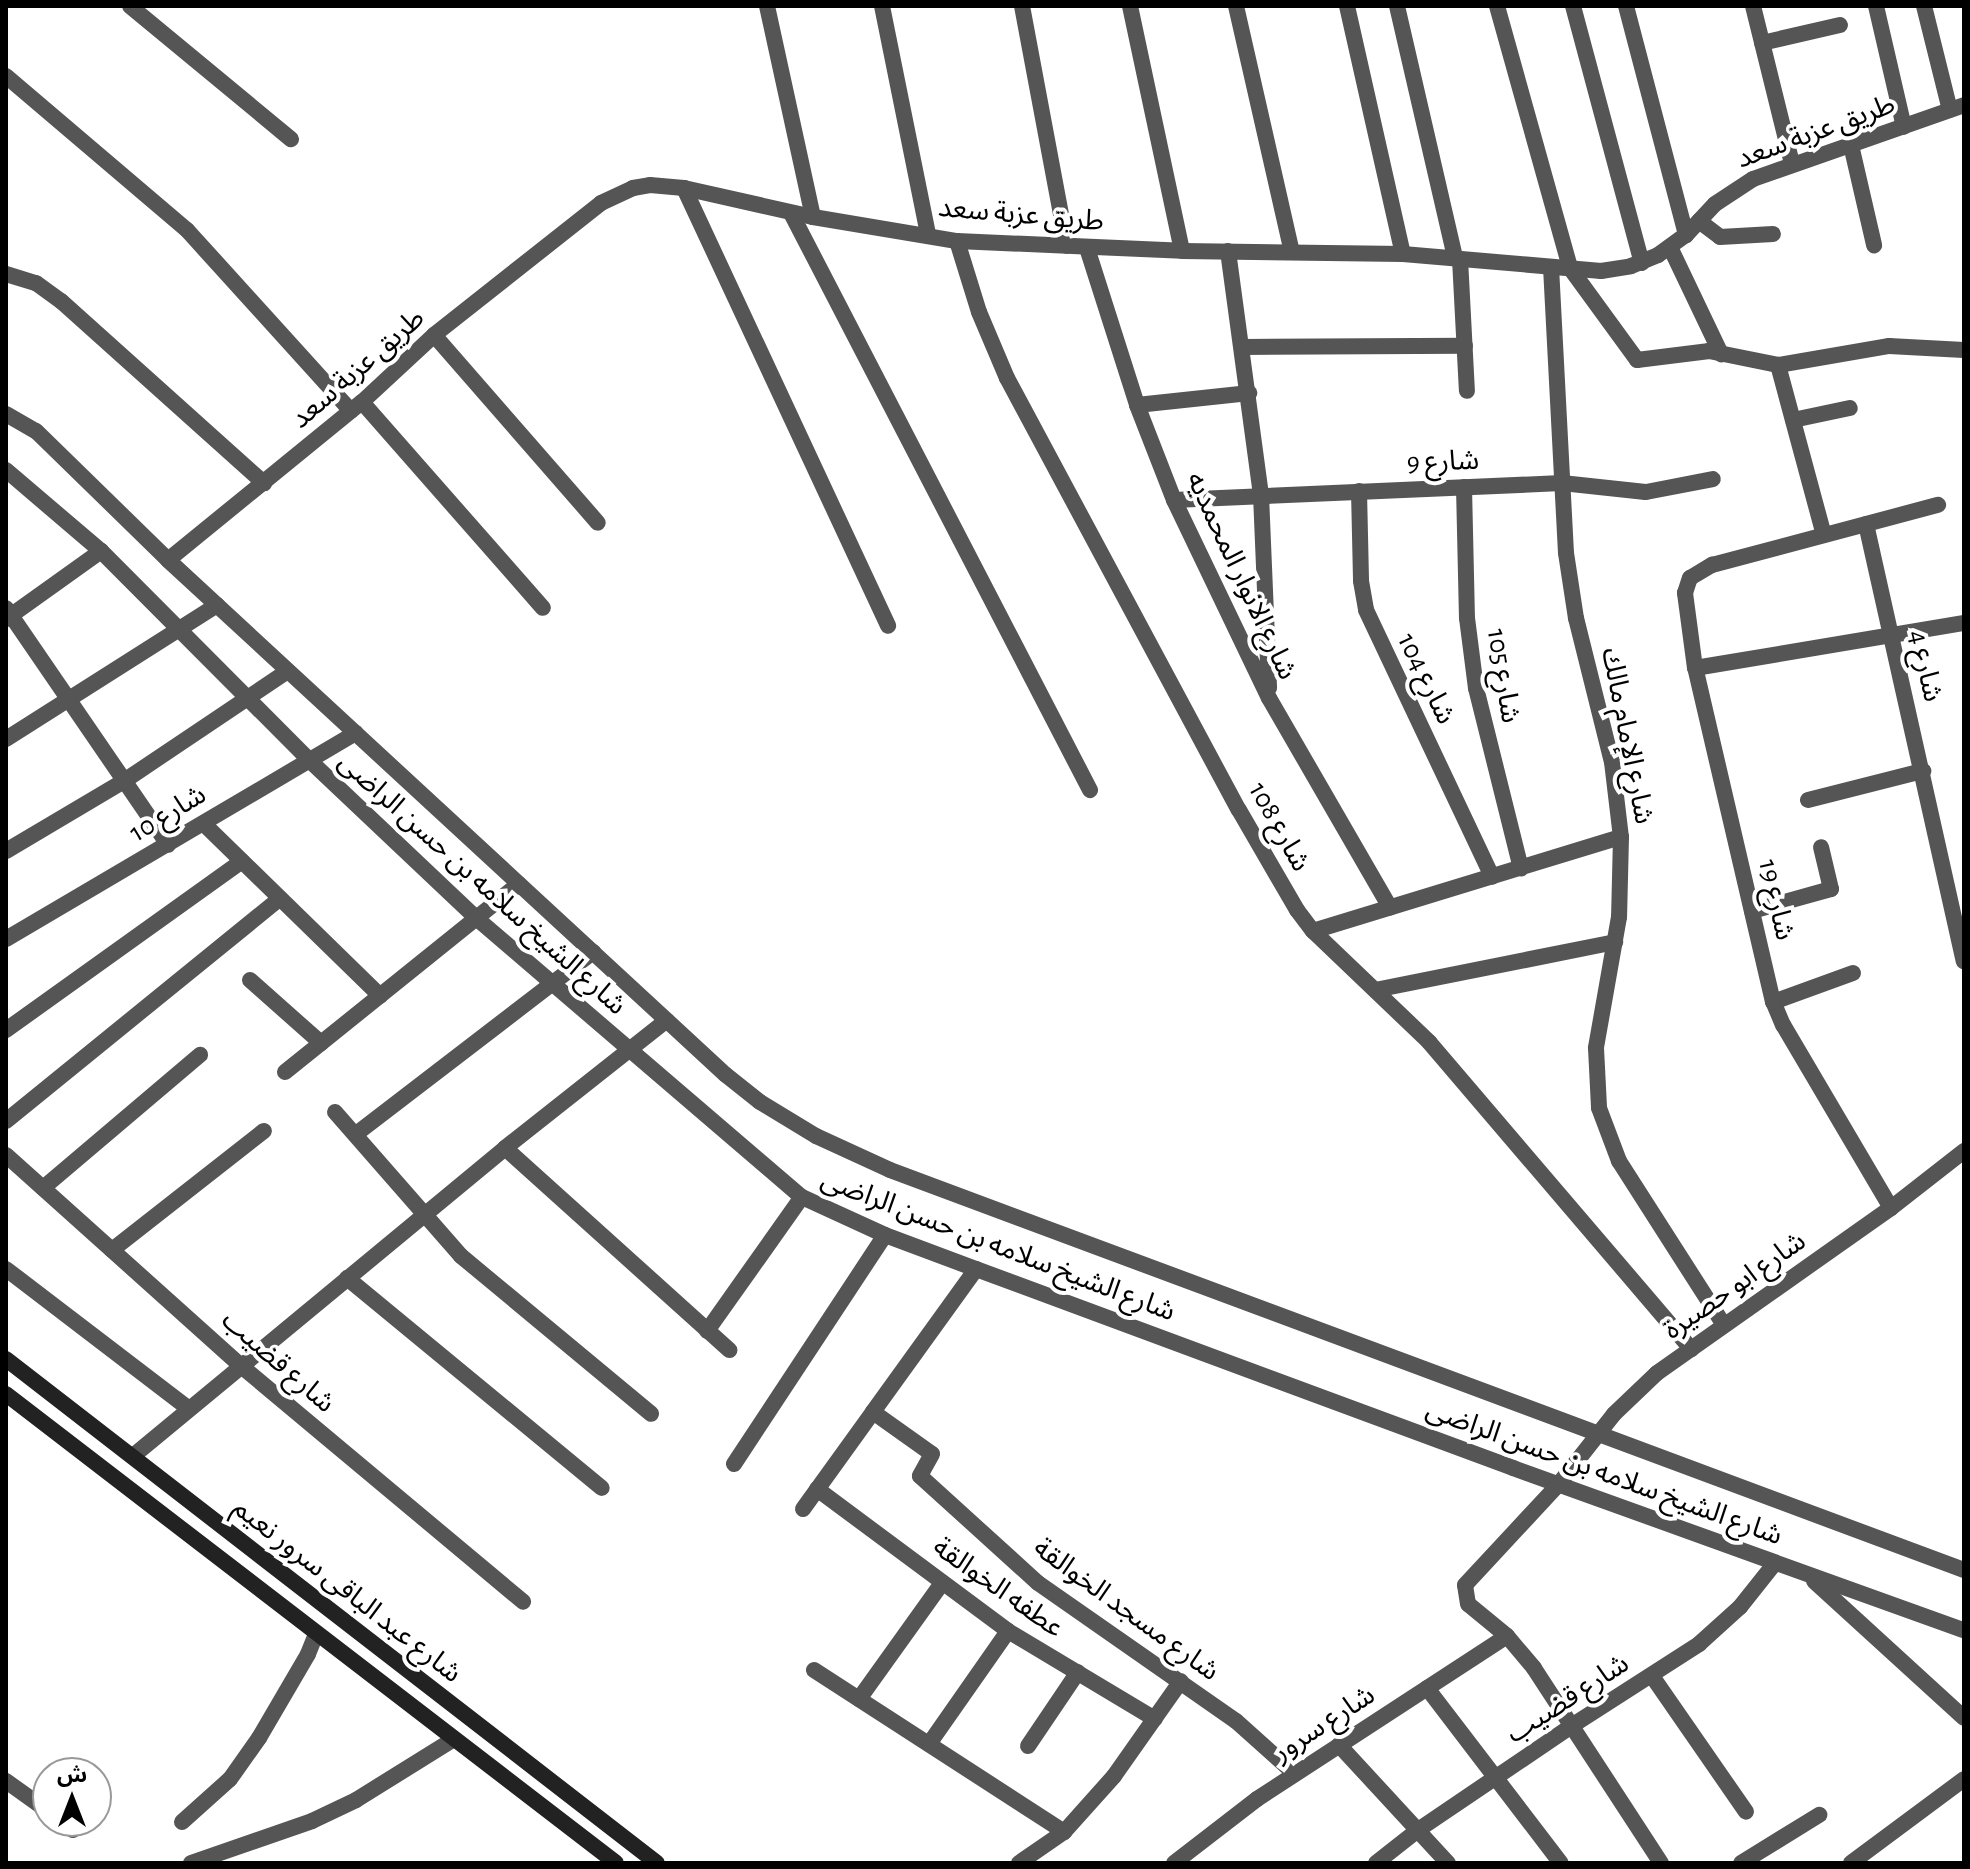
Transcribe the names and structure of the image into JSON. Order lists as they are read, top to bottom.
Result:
{
  "streets": {
    "street": [
      "طريق عزبة سعد",
      "شارع 9",
      "شارع الانوار المحمديه",
      "شارع 4",
      "شارع 105",
      "شارع 104",
      "شارع الإمام مالك",
      "شارع 10",
      "شارع 108",
      "شارع الشيخ سلامه بن حسن الراضى",
      "شارع 19",
      "شارع ابو حصيرة",
      "شارع قضيب",
      "عطفه الخوالقة",
      "شارع عبد الباقى سرور نعيم",
      "شارع مسجد الخوالقة",
      "شارع سرور"
    ]
  },
  "crossings": [
    ["طريق عزبة سعد", "شارع الانوار المحمديه"],
    ["طريق عزبة سعد", "شارع الإمام مالك"],
    ["طريق عزبة سعد", "شارع 108"],
    ["طريق عزبة سعد", "شارع الشيخ سلامه بن حسن الراضى"],
    ["شارع 9", "شارع الانوار المحمديه"],
    ["شارع 9", "شارع 105"],
    ["شارع 9", "شارع 104"],
    ["شارع 9", "شارع الإمام مالك"],
    ["شارع الإمام مالك", "شارع ابو حصيرة"],
    ["شارع 10", "شارع الشيخ سلامه بن حسن الراضى"],
    ["شارع 108", "شارع ابو حصيرة"],
    ["شارع الشيخ سلامه بن حسن الراضى", "شارع ابو حصيرة"],
    ["شارع الشيخ سلامه بن حسن الراضى", "شارع قضيب"],
    ["شارع 19", "شارع ابو حصيرة"],
    ["شارع ابو حصيرة", "شارع سرور"],
    ["شارع مسجد الخوالقة", "شارع سرور"]
  ],
  "north": "top"
}
